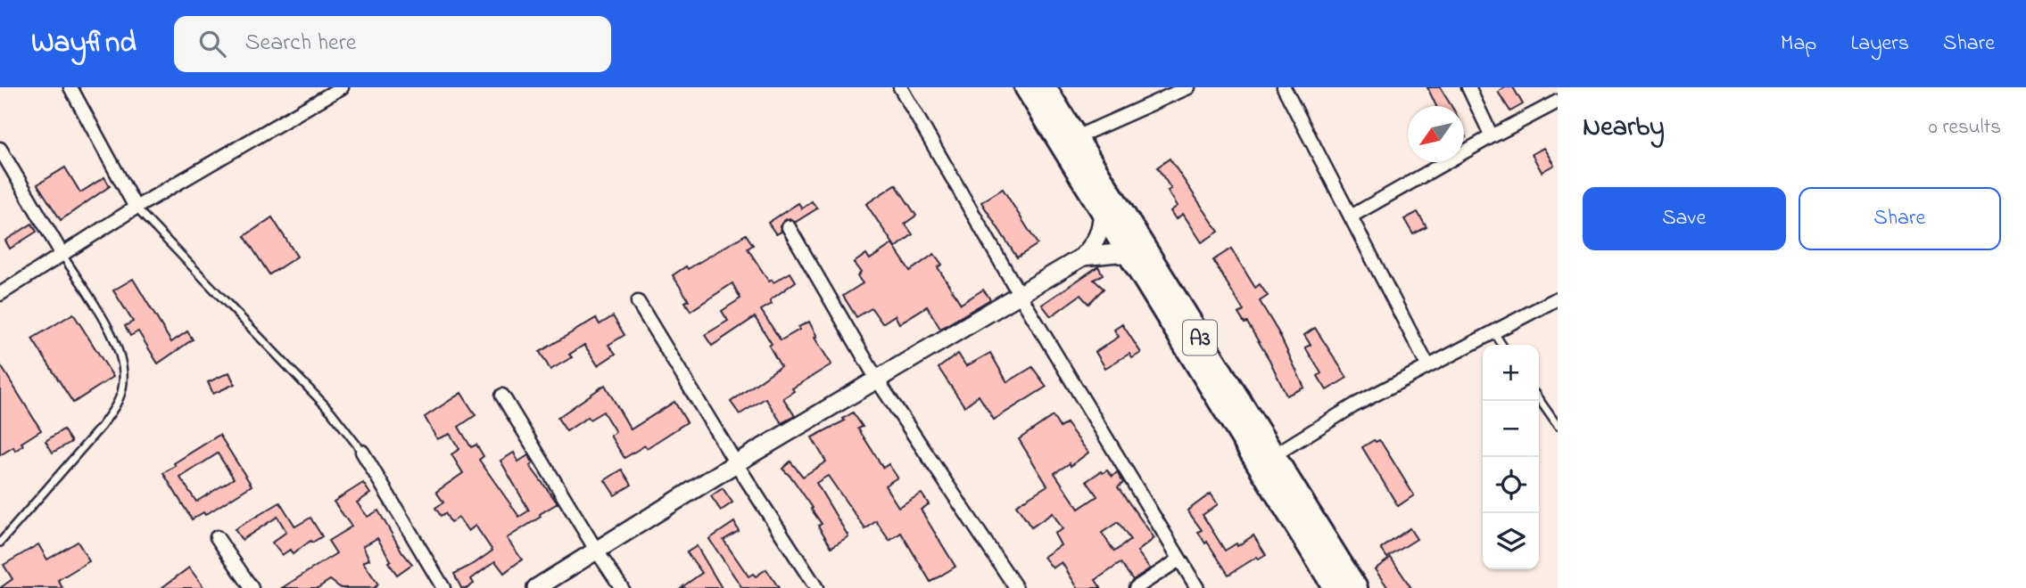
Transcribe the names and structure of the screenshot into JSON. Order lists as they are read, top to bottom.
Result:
{
  "streets": {
    "highway": ["A3"]
  },
  "north": "bottom left",
  "page": {
    "header": "Wayfind",
    "search": "Search here",
    "nav": ["Map", "Layers", "Share"],
    "heading": ["Nearby", "0 results"],
    "buttons": ["Save", "Share"],
    "map_buttons": ["+", "−"]
  }
}
